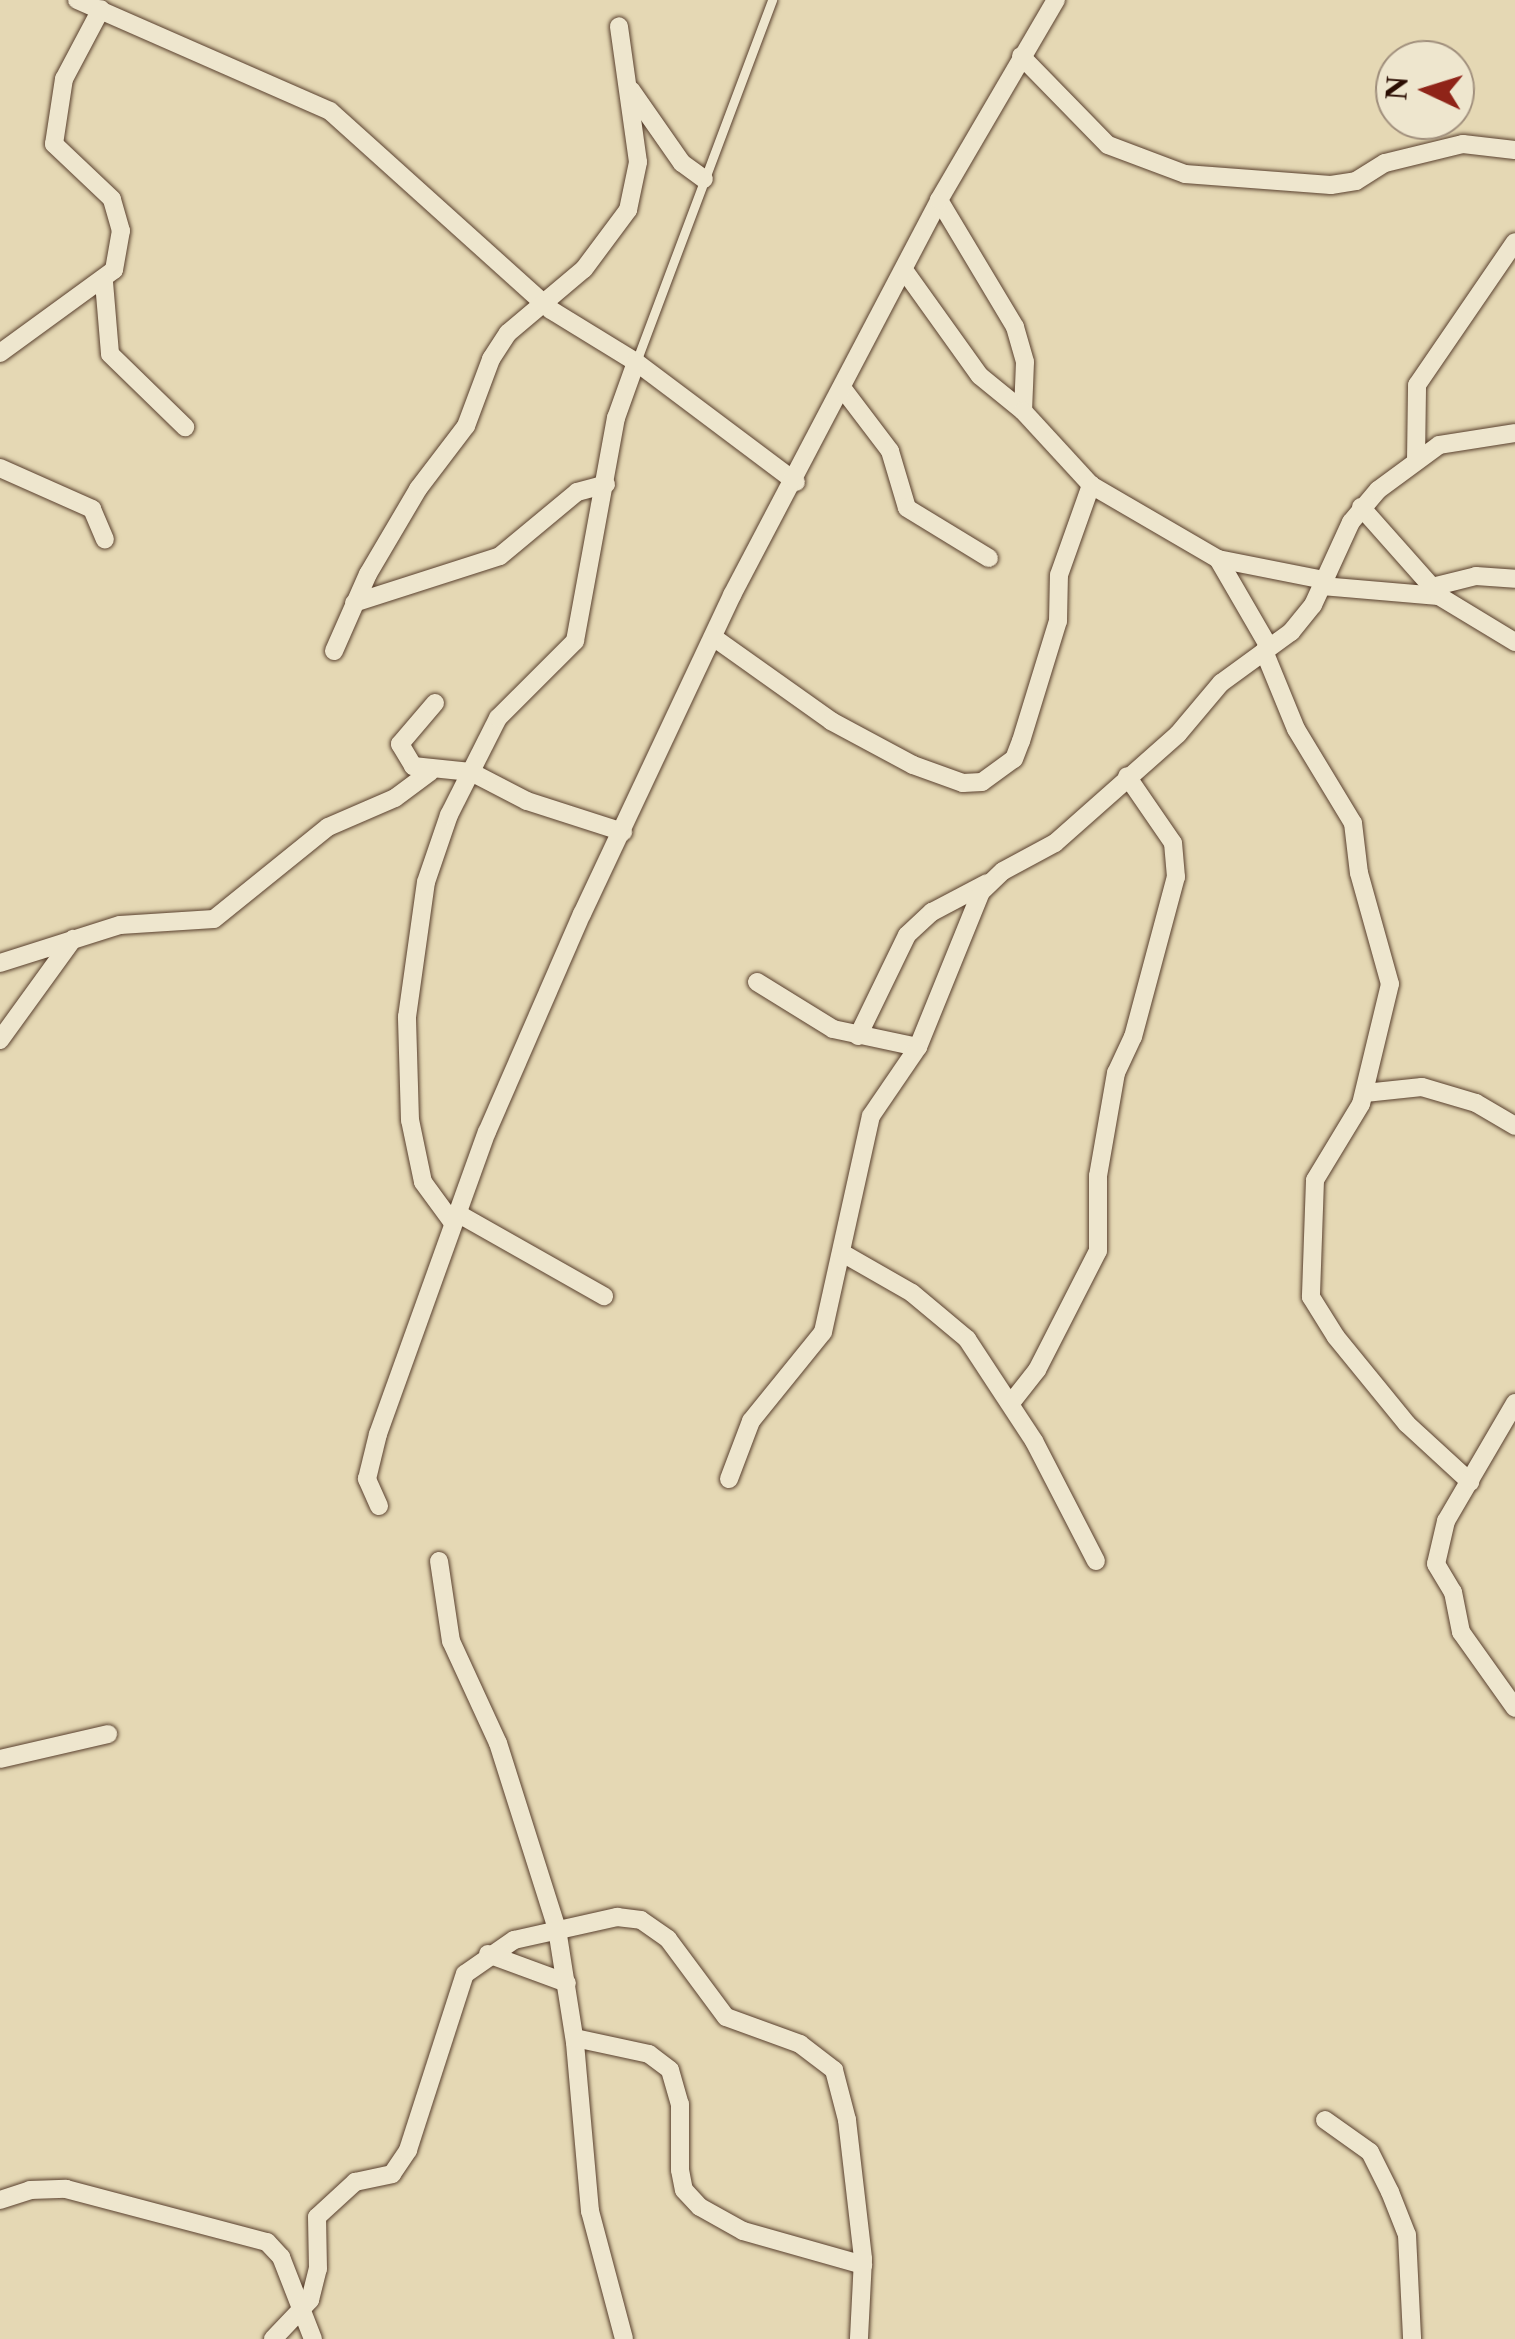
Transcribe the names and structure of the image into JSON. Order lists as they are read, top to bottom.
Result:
{
  "north": "left"
}
